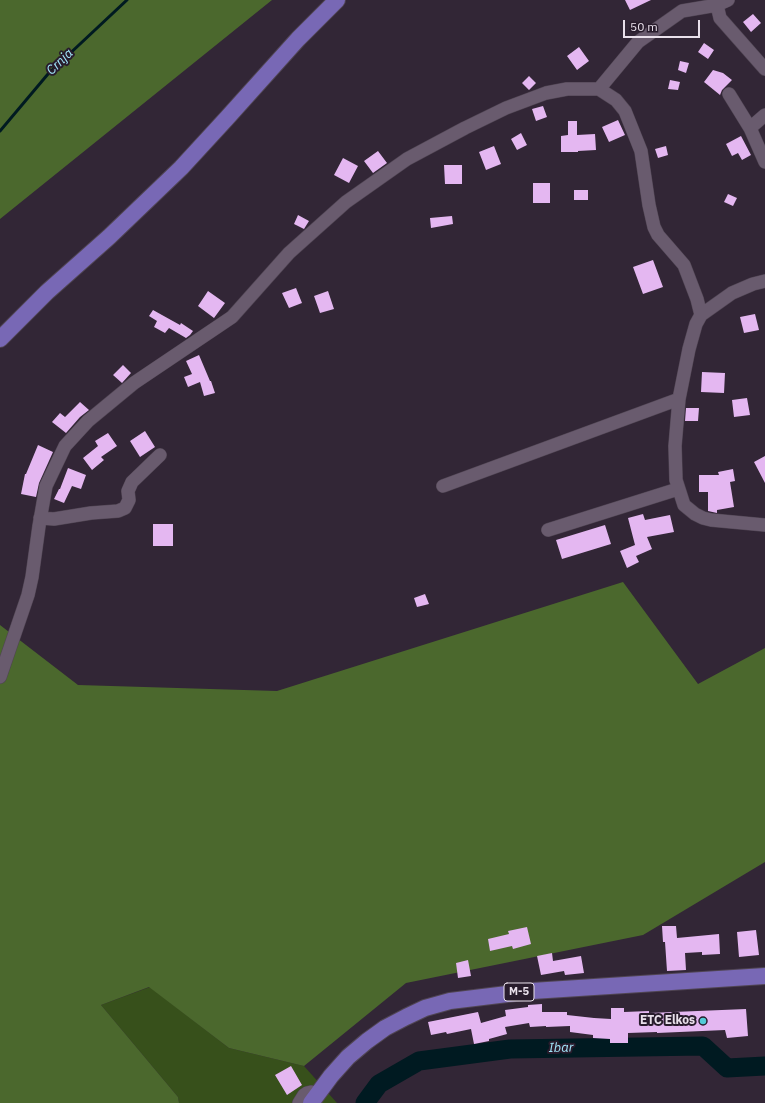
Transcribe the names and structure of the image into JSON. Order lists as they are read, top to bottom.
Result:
{
  "streets": {
    "main road": ["M-5"]
  },
  "water": ["Crnja", "Ibar"],
  "places": ["ETC Elkos"],
  "scale_bar": "50 m"
}
